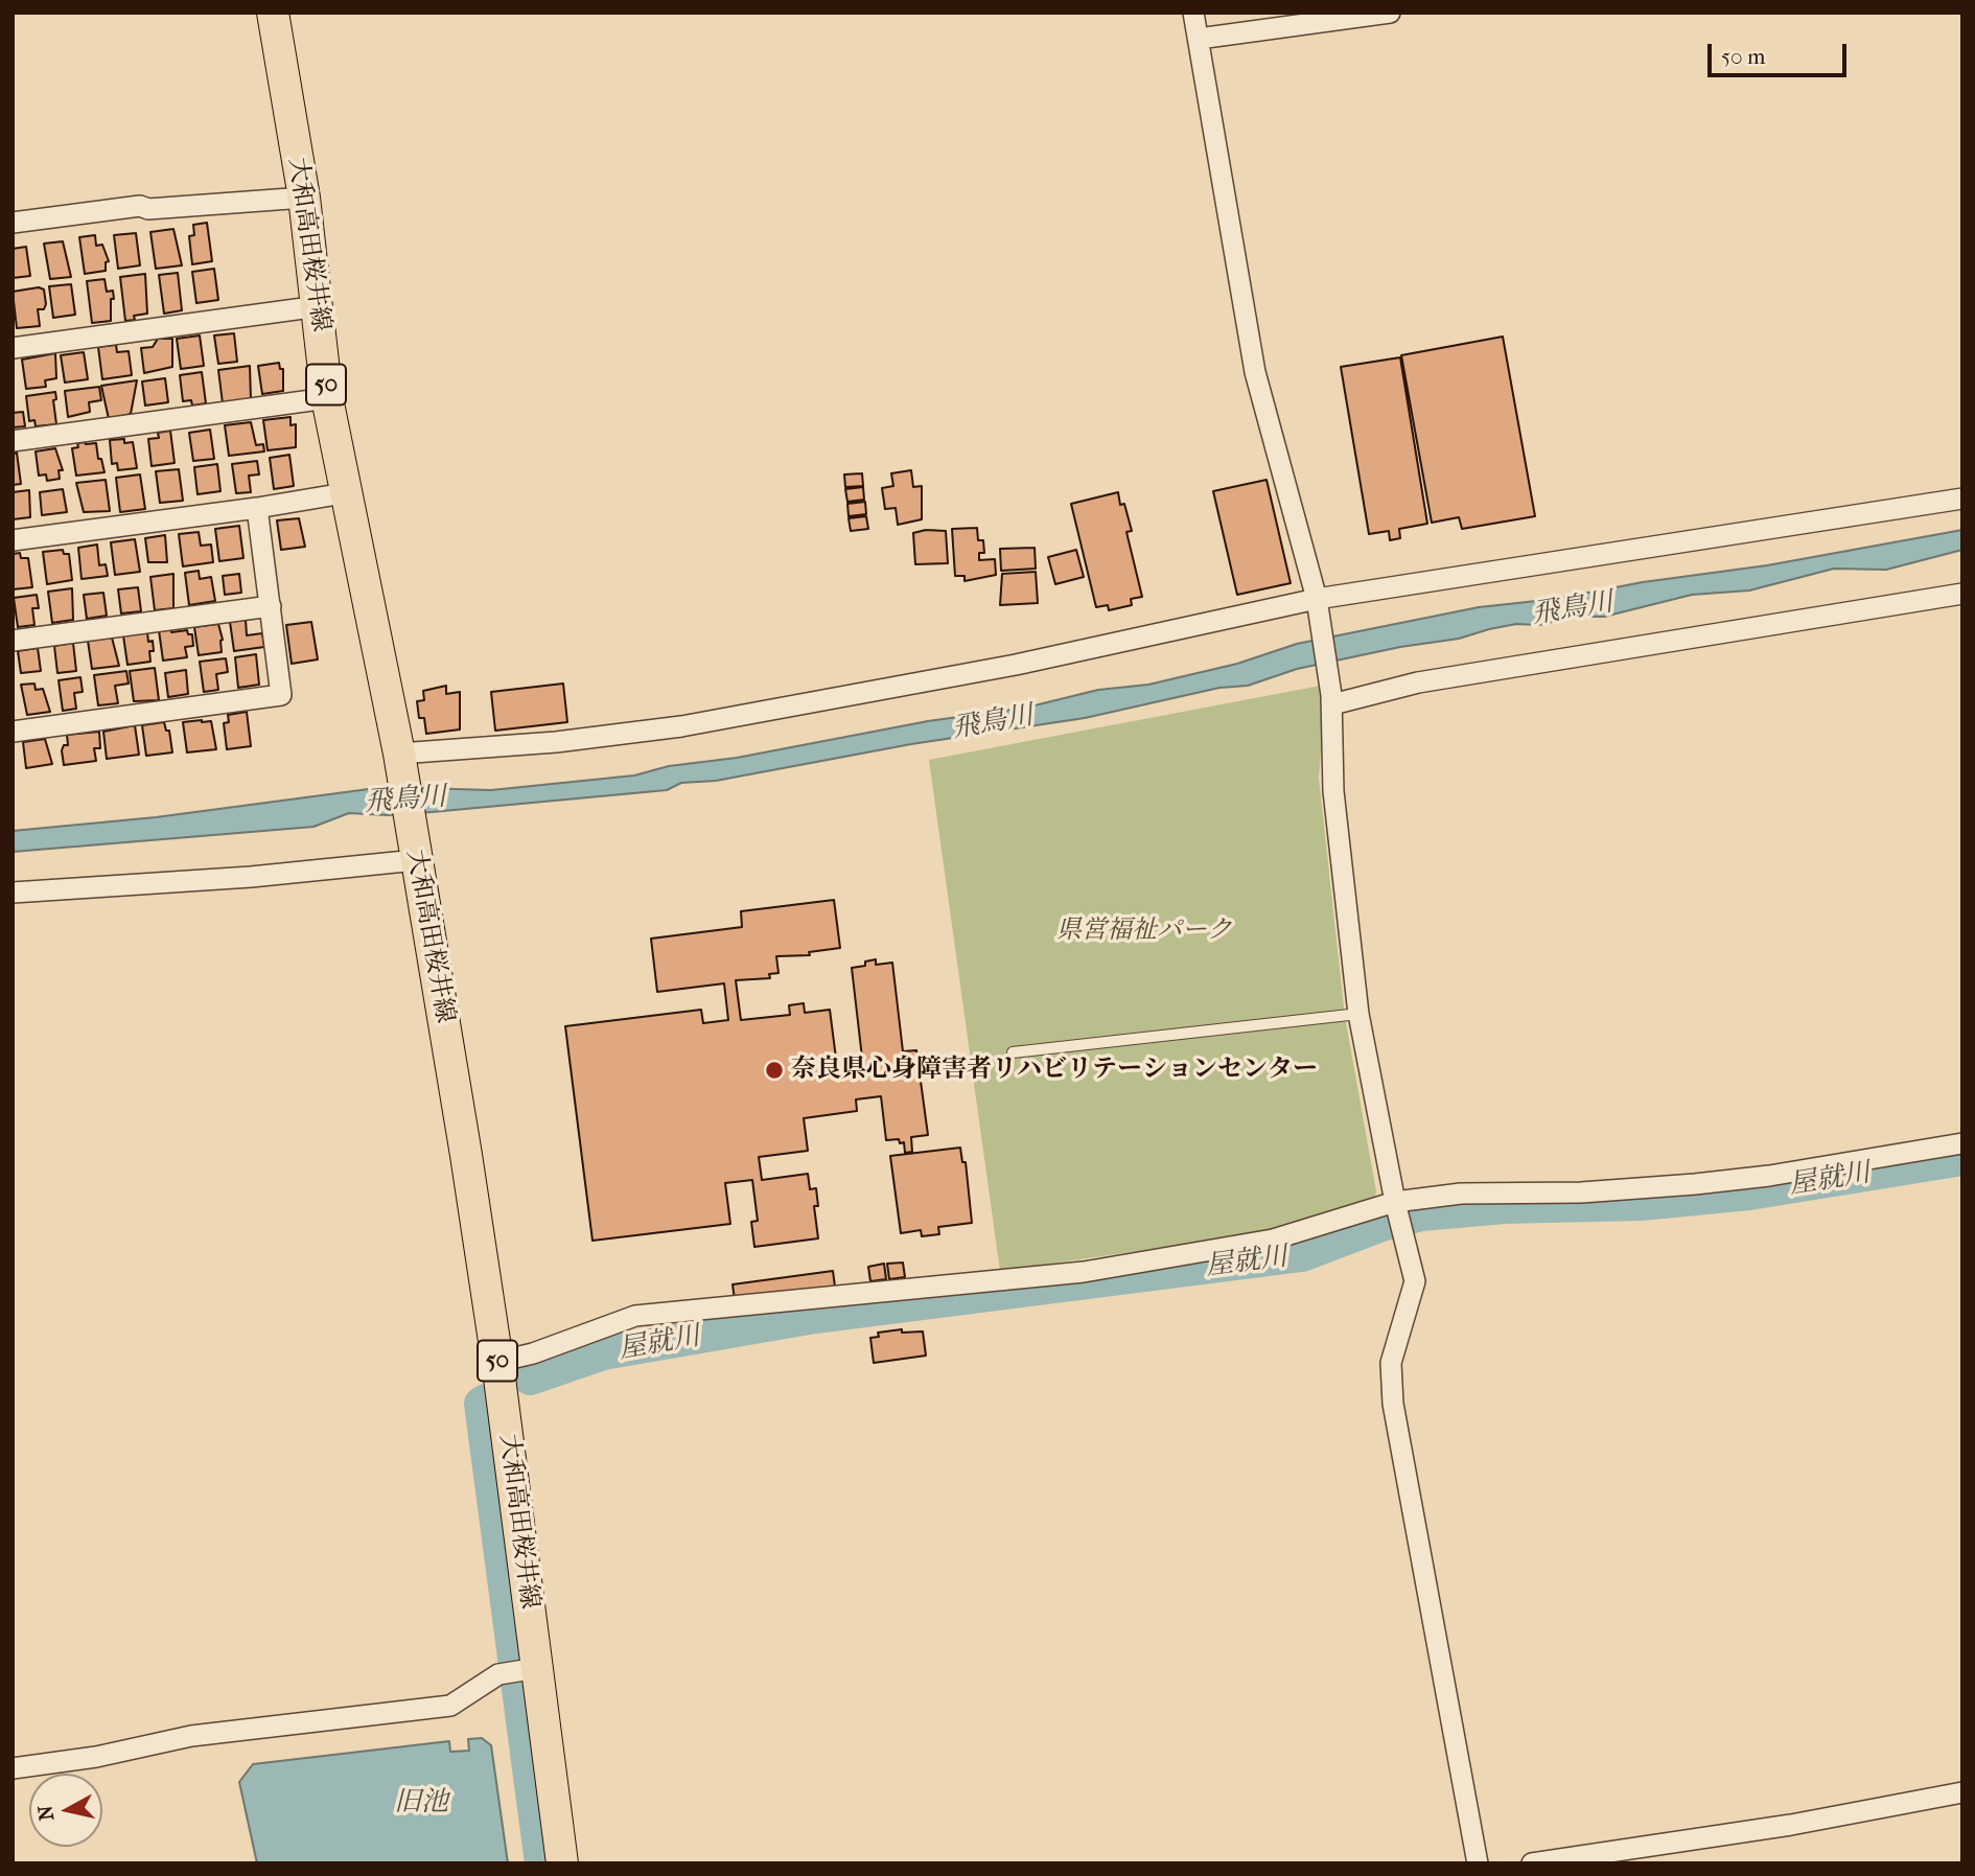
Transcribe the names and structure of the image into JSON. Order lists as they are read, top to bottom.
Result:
{
  "streets": {
    "main road": ["大和高田桜井線", "50"]
  },
  "water": ["飛鳥川", "屋就川", "旧池"],
  "parks": ["県営福祉パーク"],
  "places": ["奈良県心身障害者リハビリテーションセンター"],
  "scale_bar": "50 m",
  "north": "left"
}
